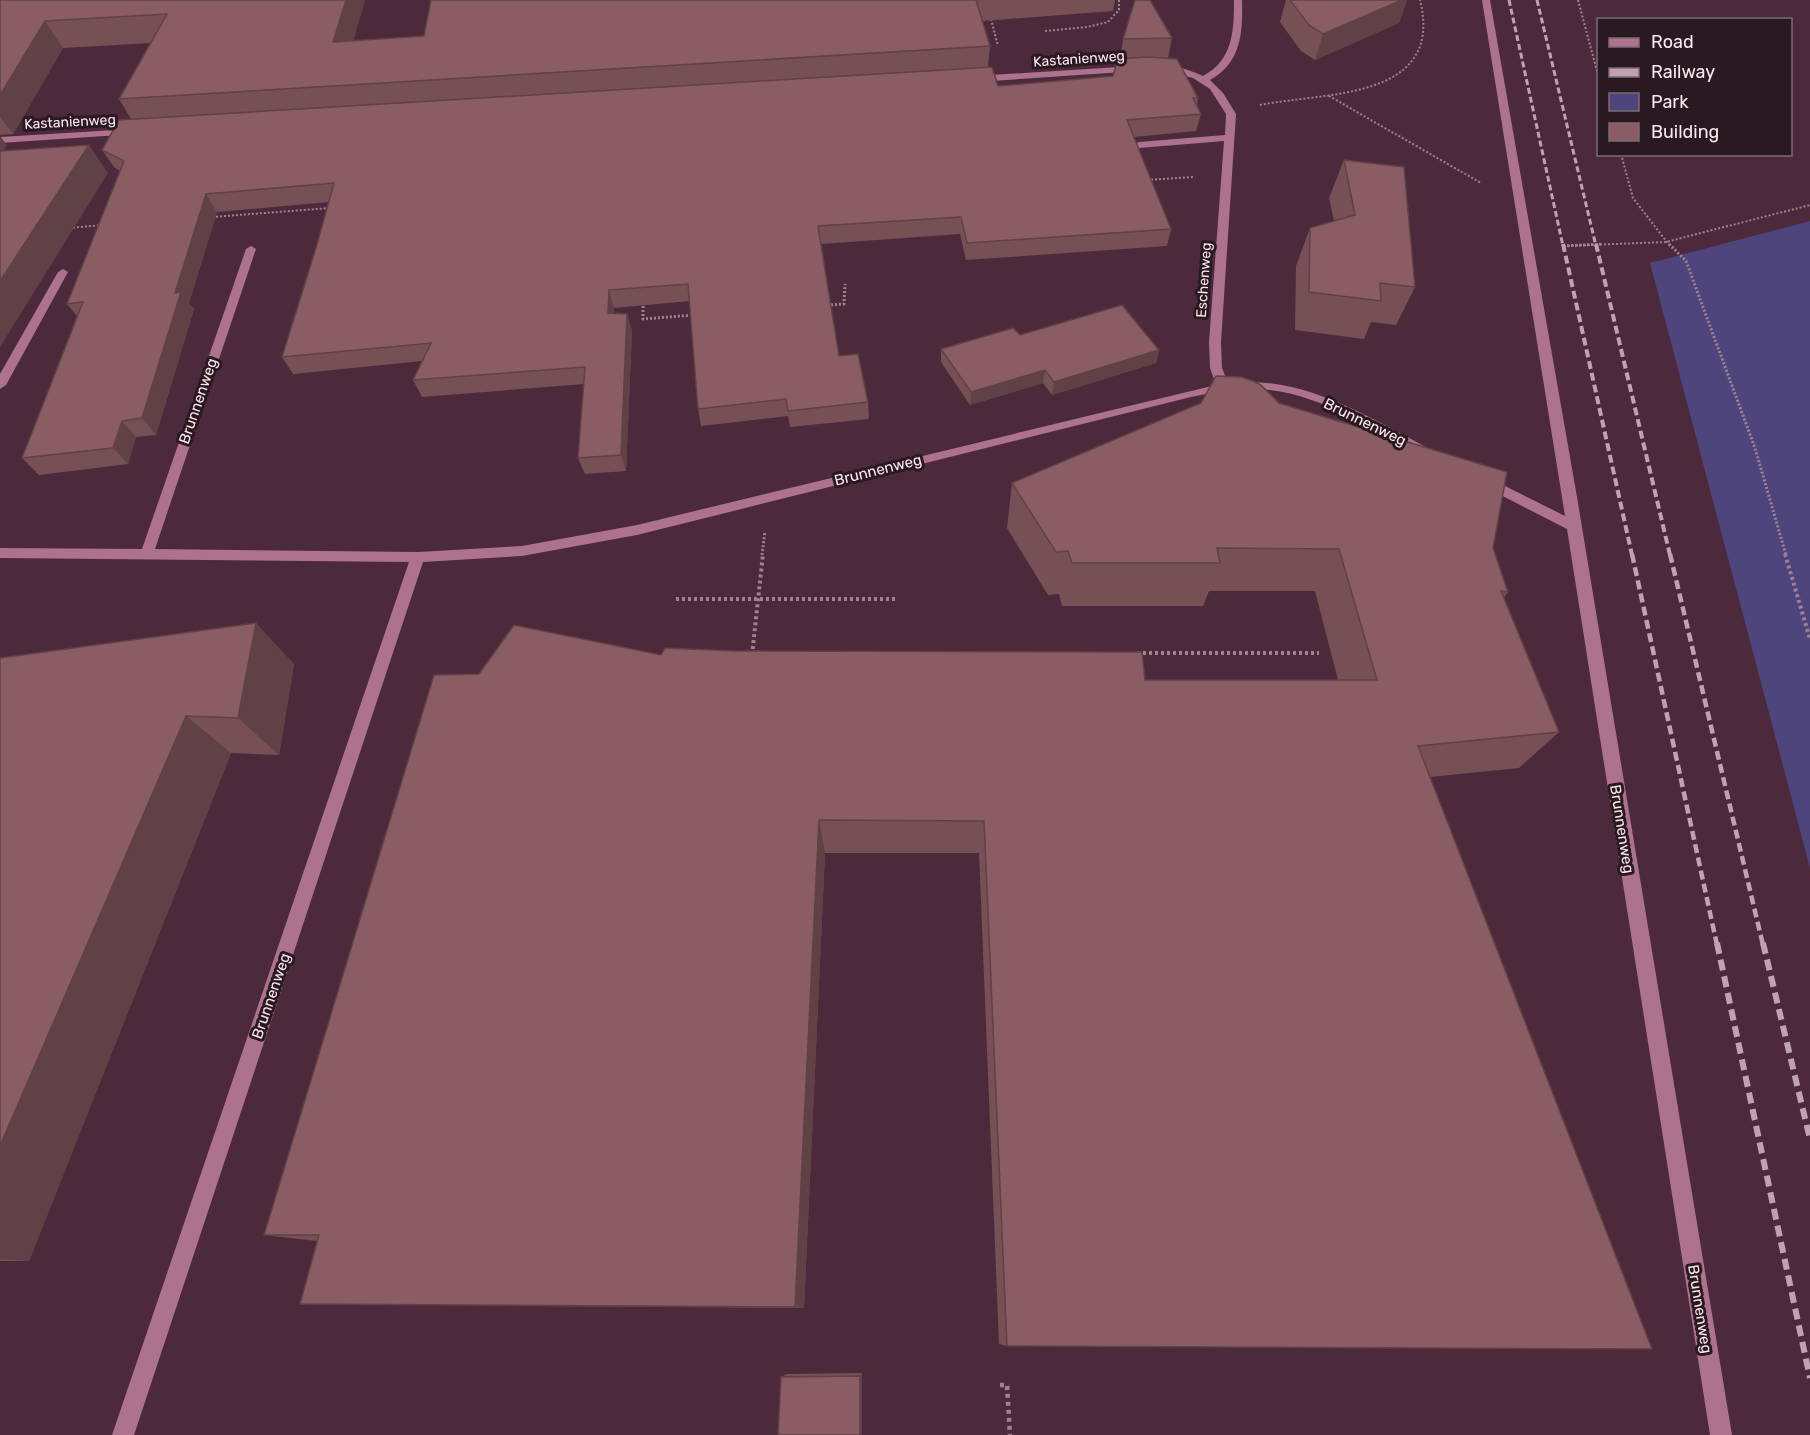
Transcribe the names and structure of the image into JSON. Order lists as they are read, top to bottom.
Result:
{
  "streets": {
    "street": ["Kastanienweg", "Eschenweg", "Brunnenweg"]
  },
  "crossings": [
    ["Eschenweg", "Brunnenweg"]
  ],
  "legend": [
    "Road",
    "Railway",
    "Park",
    "Building"
  ]
}
